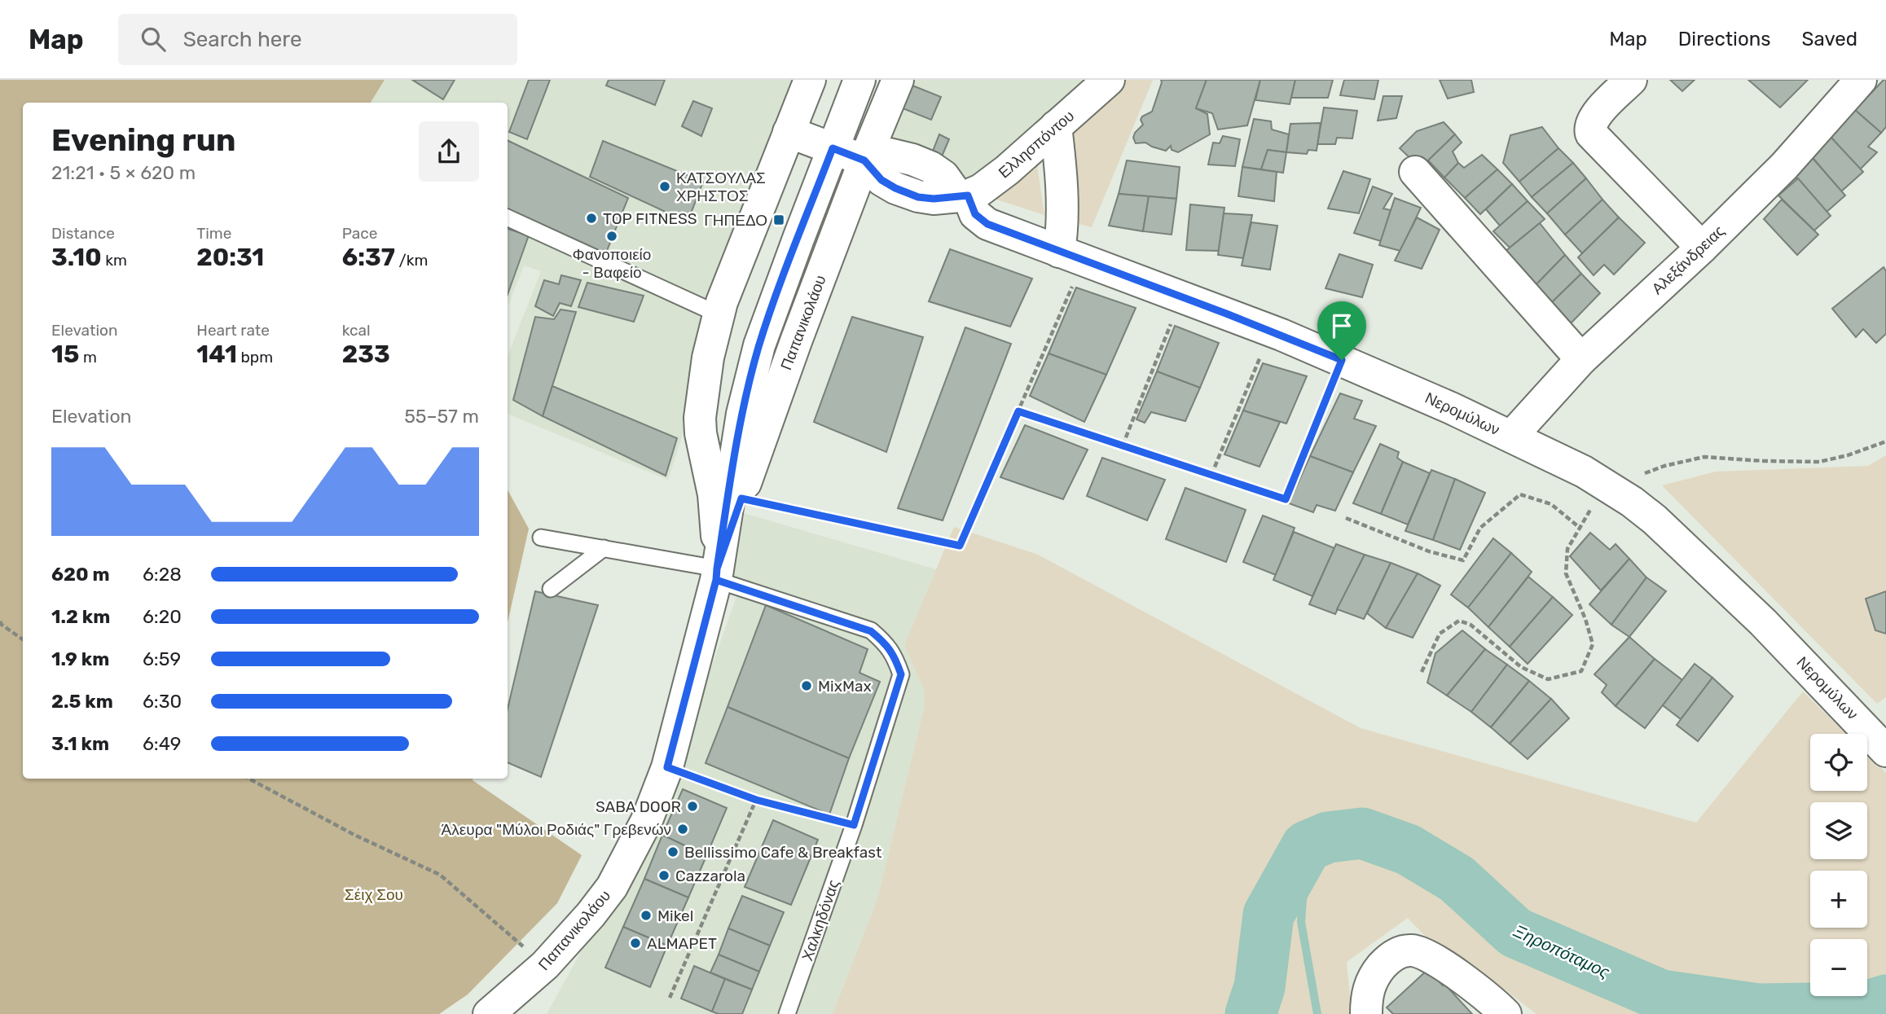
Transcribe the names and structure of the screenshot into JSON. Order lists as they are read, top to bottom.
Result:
{
  "streets": {
    "street": [
      "Ελλησπόντου",
      "Αλεξάνδρειας",
      "Παπανικολάου",
      "Νερομύλων"
    ],
    "lane": ["Χαλκηδόνας"]
  },
  "crossings": [
    ["Ελλησπόντου", "Νερομύλων"],
    ["Αλεξάνδρειας", "Νερομύλων"],
    ["Παπανικολάου", "Νερομύλων"],
    ["Παπανικολάου", "Χαλκηδόνας"]
  ],
  "water": ["Ξηροπόταμος"],
  "parks": ["Σέιχ Σου"],
  "places": {
    "other": [
      "ΚΑΤΣΟΥΛΑΣ ΧΡΗΣΤΟΣ",
      "TOP FITNESS",
      "Φανοποιείο - Βαφείο",
      "MixMax",
      "SABA DOOR",
      "Άλευρα \"Μύλοι Ροδιάς\" Γρεβενών",
      "Bellissimo Cafe & Breakfast",
      "Cazzarola",
      "Mikel",
      "ALMAPET"
    ],
    "transit": ["ΓΗΠΕΔΟ"]
  },
  "page": {
    "header": "Map",
    "search": "Search here",
    "nav": ["Map", "Directions", "Saved"],
    "heading": ["Evening run", "21:21 · 5 × 620 m"],
    "stats": [
      ["Distance", "3.10 km"],
      ["Time", "20:31"],
      ["Pace", "6:37 /km"],
      ["Elevation", "15 m"],
      ["Heart rate", "141 bpm"],
      ["kcal", "233"]
    ],
    "chart": ["Elevation", "55–57 m"],
    "list": [
      {
        "name": "620 m",
        "note": "6:28"
      },
      {
        "name": "1.2 km",
        "note": "6:20"
      },
      {
        "name": "1.9 km",
        "note": "6:59"
      },
      {
        "name": "2.5 km",
        "note": "6:30"
      },
      {
        "name": "3.1 km",
        "note": "6:49"
      }
    ],
    "map_buttons": ["+", "−"]
  }
}
